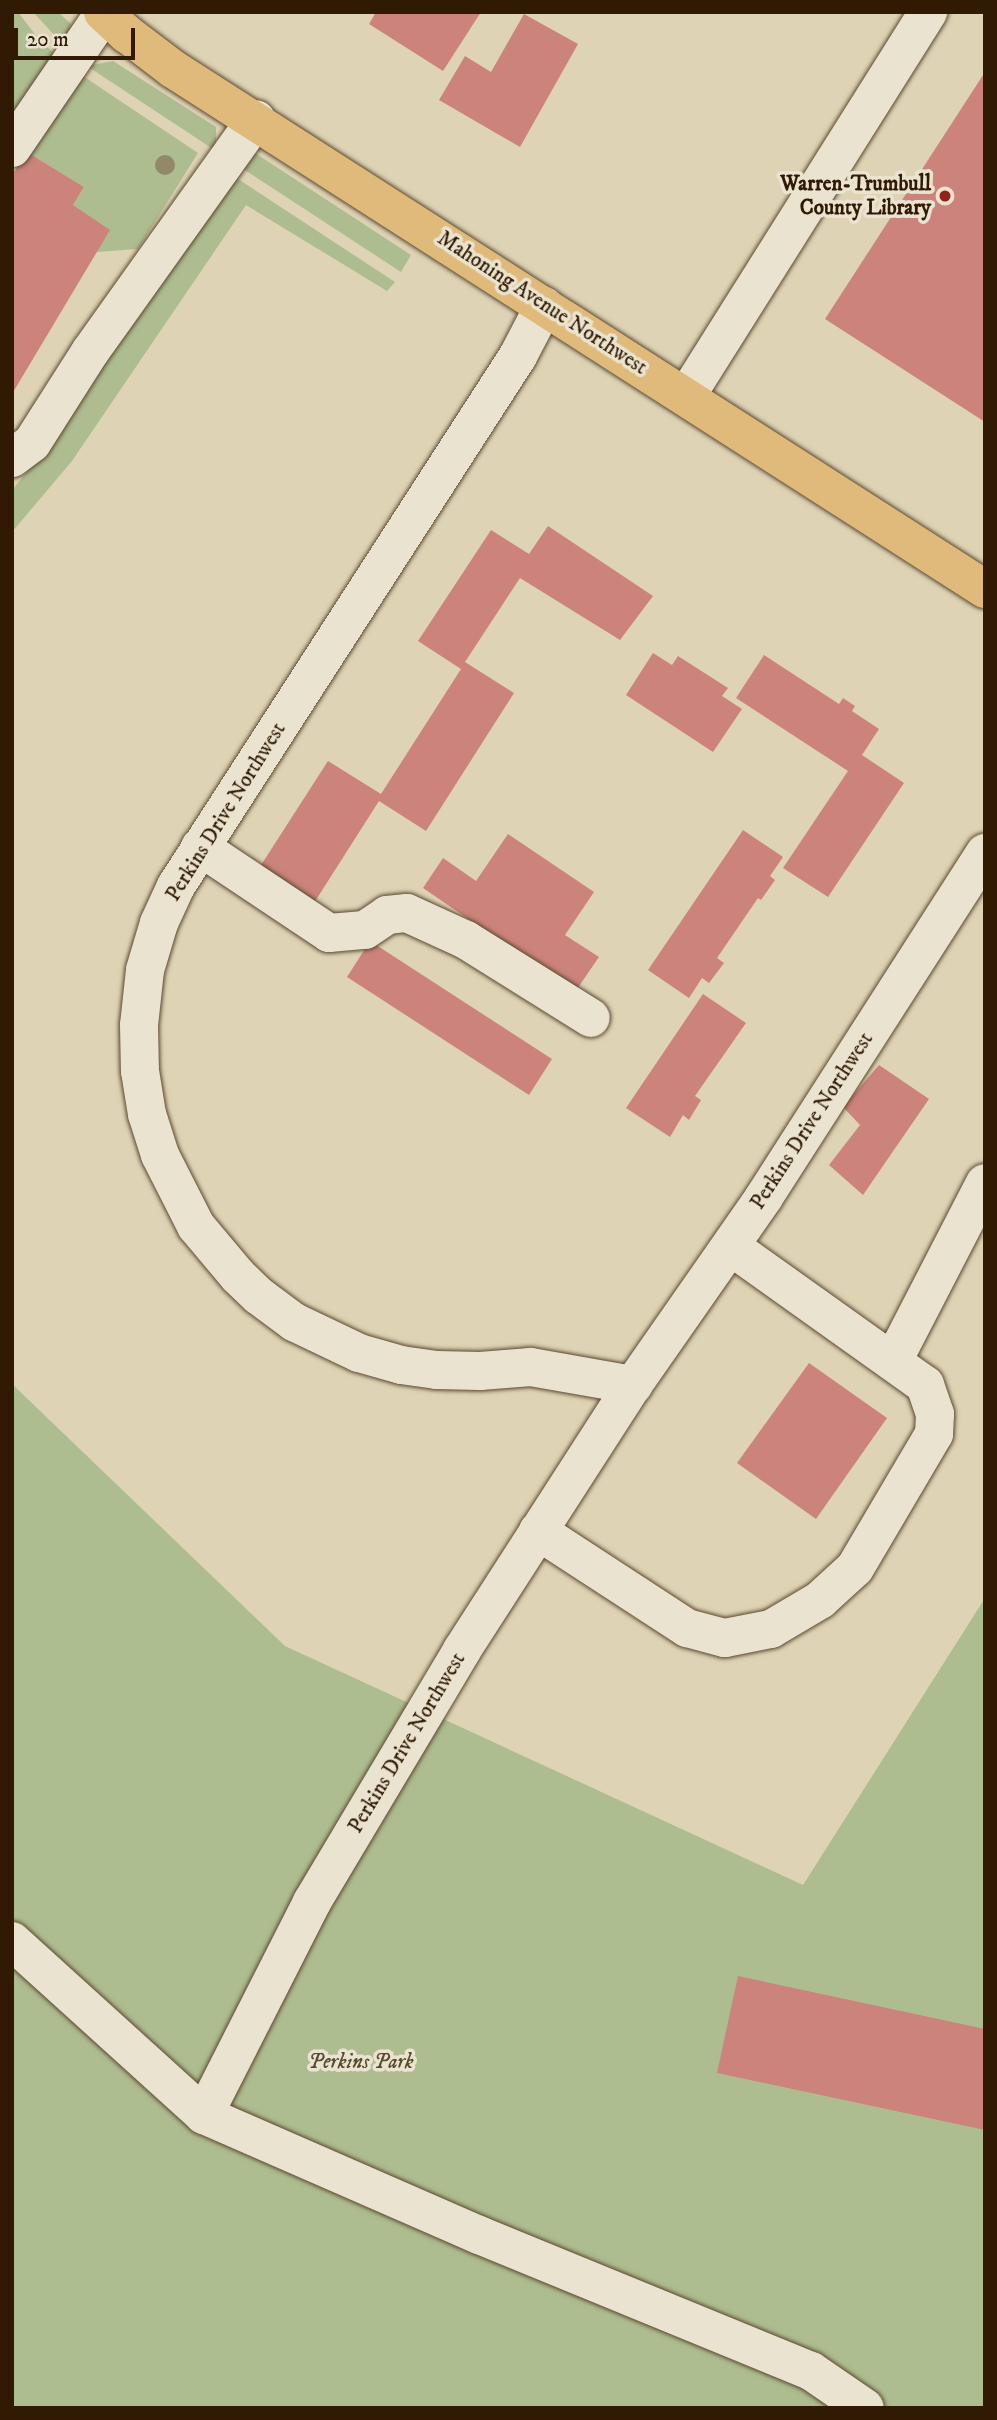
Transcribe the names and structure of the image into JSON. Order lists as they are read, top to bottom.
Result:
{
  "streets": {
    "main road": ["Mahoning Avenue Northwest"],
    "street": ["Perkins Drive Northwest"]
  },
  "crossings": [
    ["Mahoning Avenue Northwest", "Perkins Drive Northwest"]
  ],
  "parks": ["Perkins Park"],
  "places": ["Warren-Trumbull County Library"],
  "scale_bar": "20 m"
}
